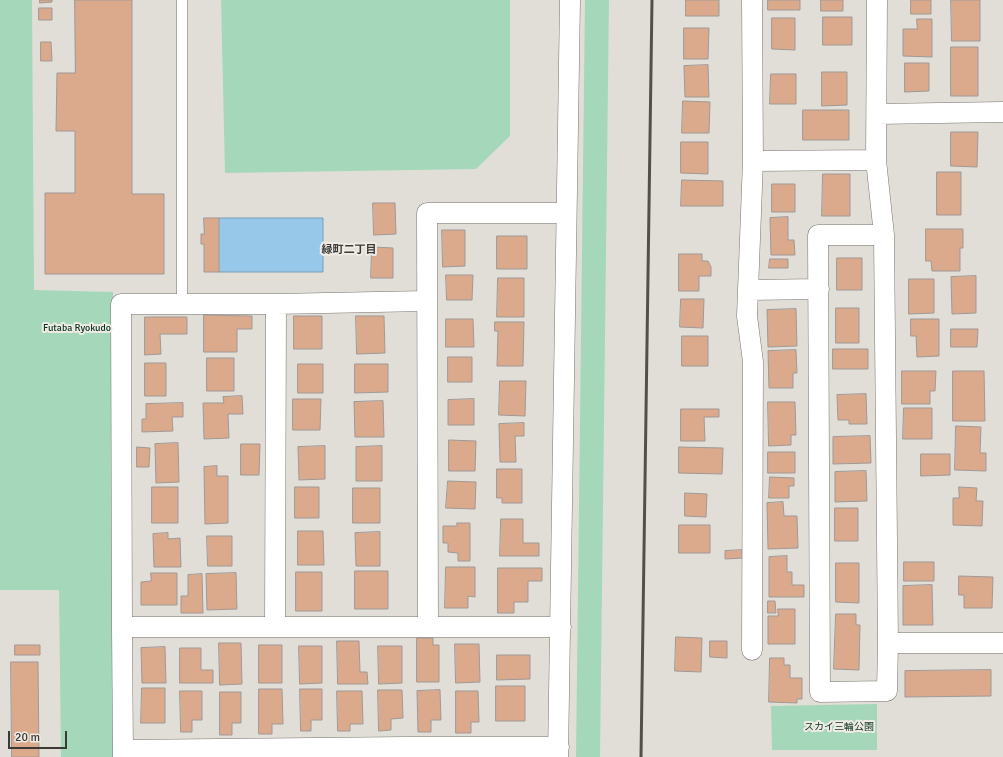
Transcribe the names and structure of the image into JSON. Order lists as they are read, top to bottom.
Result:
{
  "districts": ["緑町二丁目"],
  "parks": ["Futaba Ryokudo", "スカイ三輪公園"],
  "scale_bar": "20 m"
}
